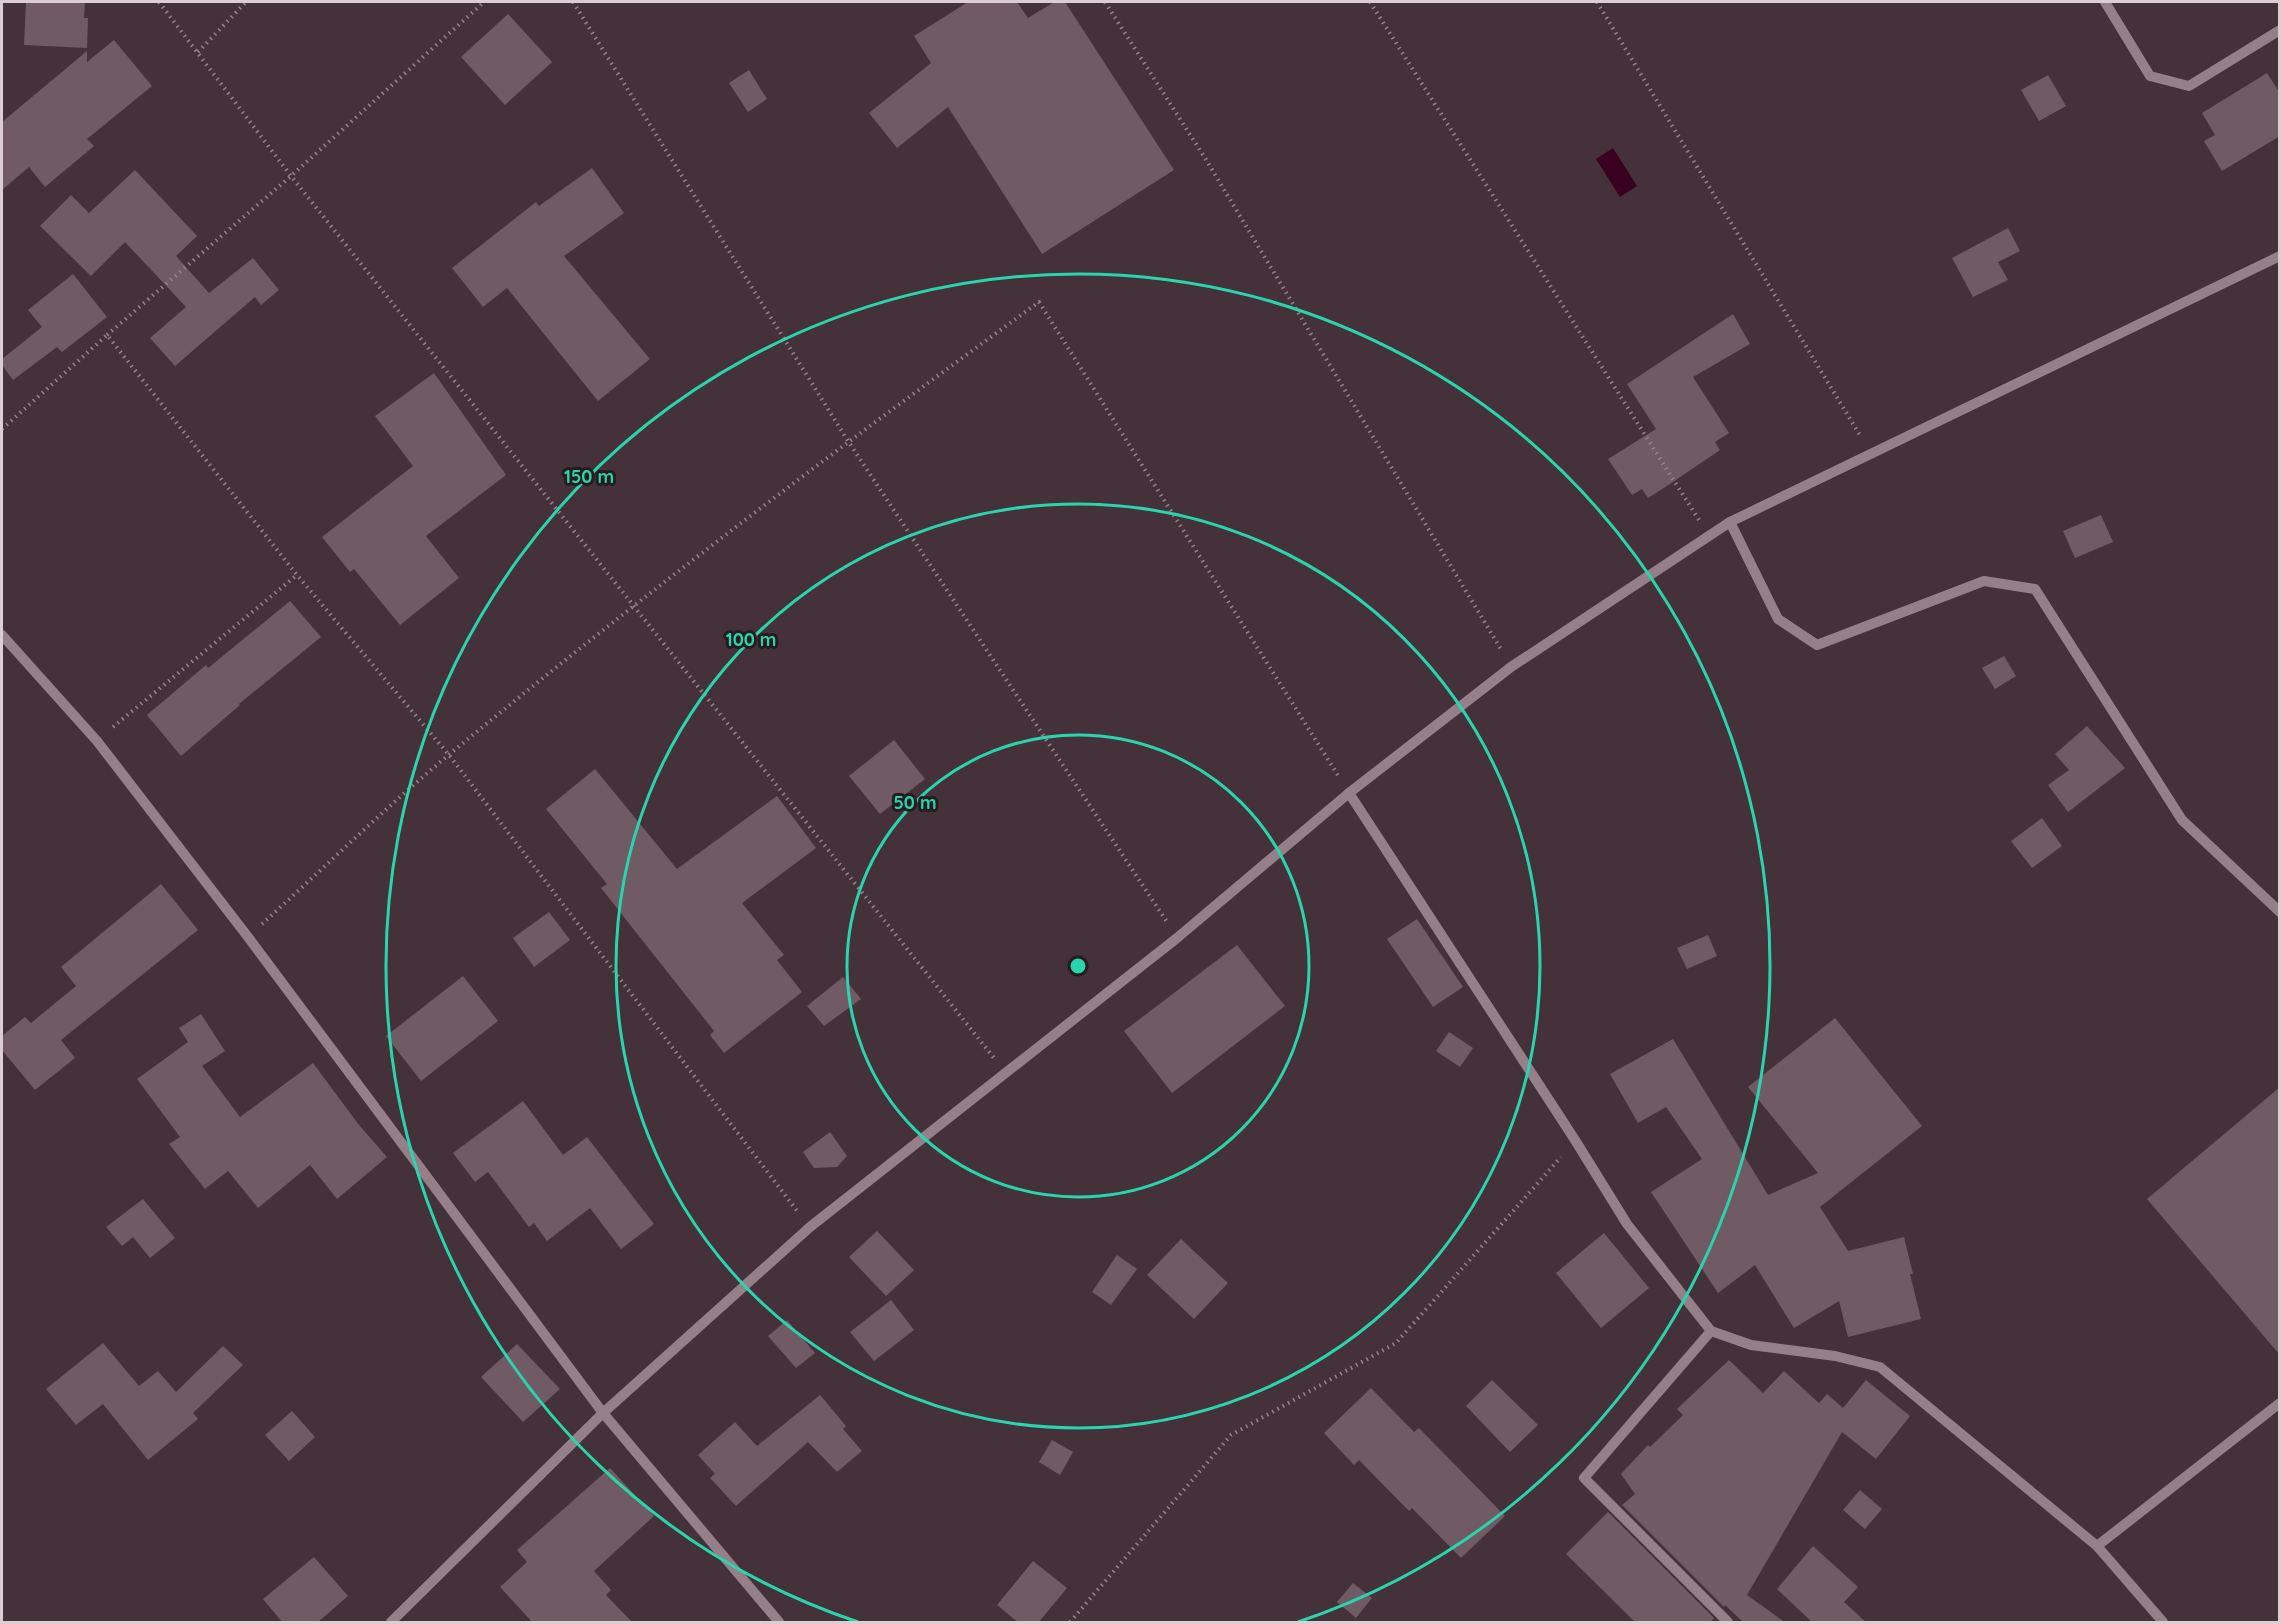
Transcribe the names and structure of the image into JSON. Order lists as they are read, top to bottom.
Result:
{
  "rings": ["150 m", "100 m", "50 m"]
}
